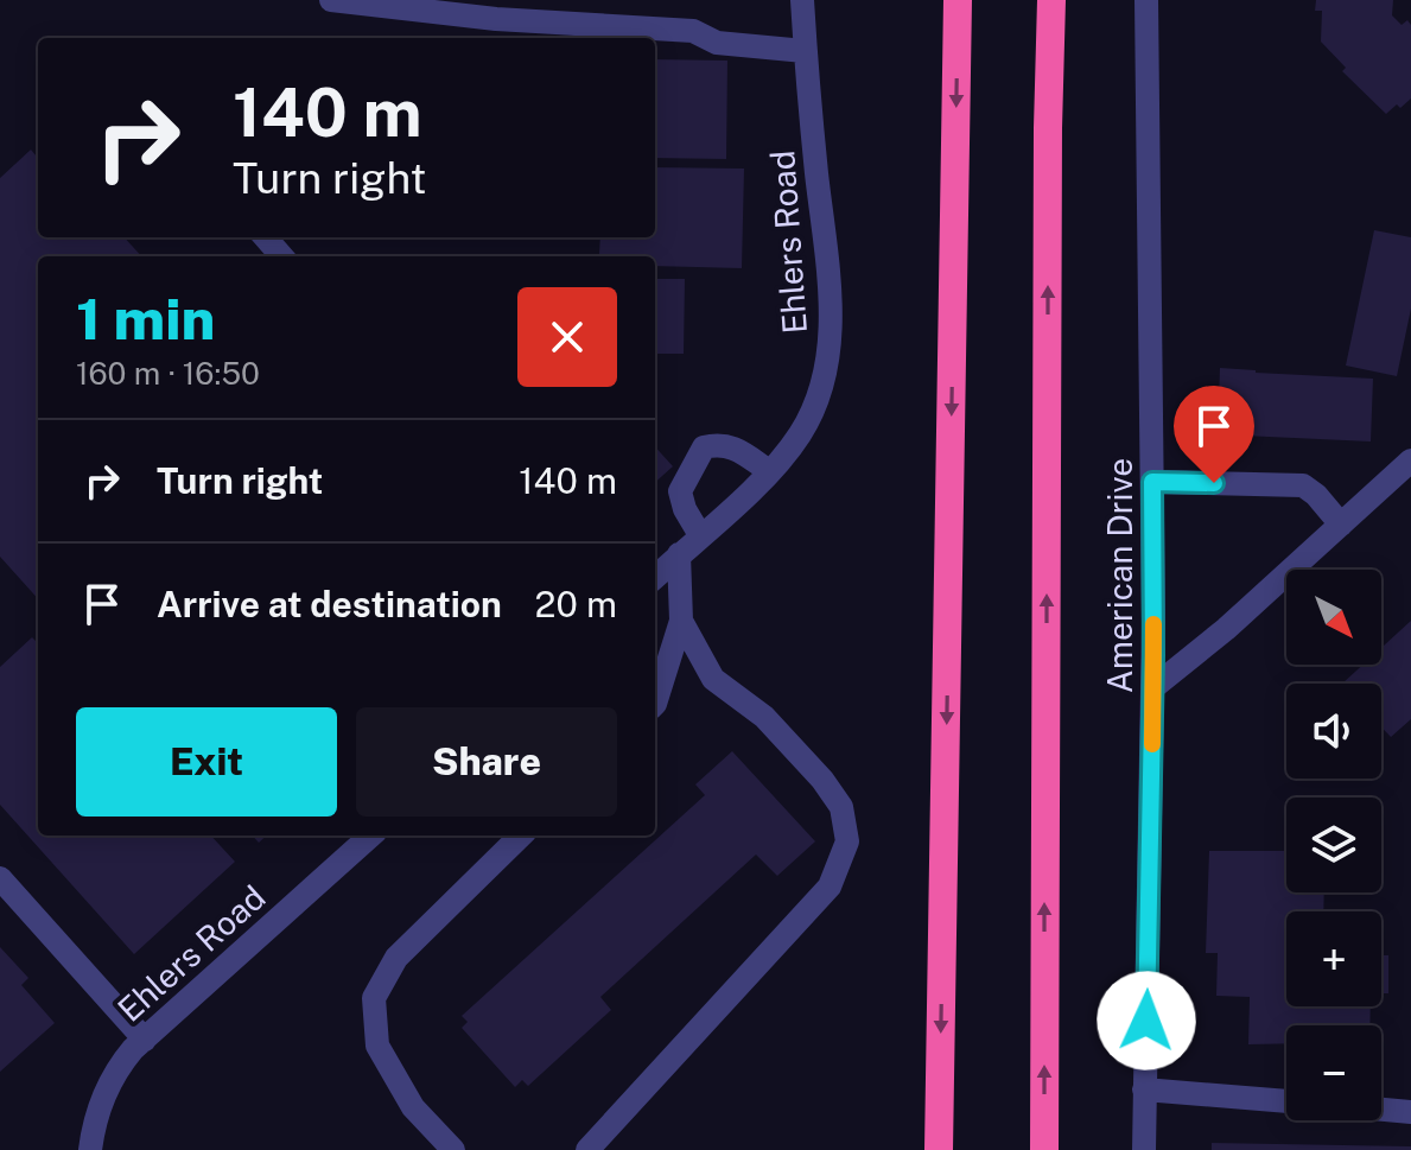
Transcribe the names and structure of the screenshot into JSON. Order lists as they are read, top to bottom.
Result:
{
  "streets": {
    "street": ["Ehlers Road", "American Drive"]
  },
  "north": "bottom right",
  "page": {
    "turn": ["140 m", "Turn right"],
    "heading": ["1 min", "160 m · 16:50"],
    "list": [
      {
        "name": "Turn right",
        "value": "140 m"
      },
      {
        "name": "Arrive at destination",
        "value": "20 m"
      }
    ],
    "map_buttons": ["+", "−"],
    "buttons": ["Exit", "Share"]
  }
}
